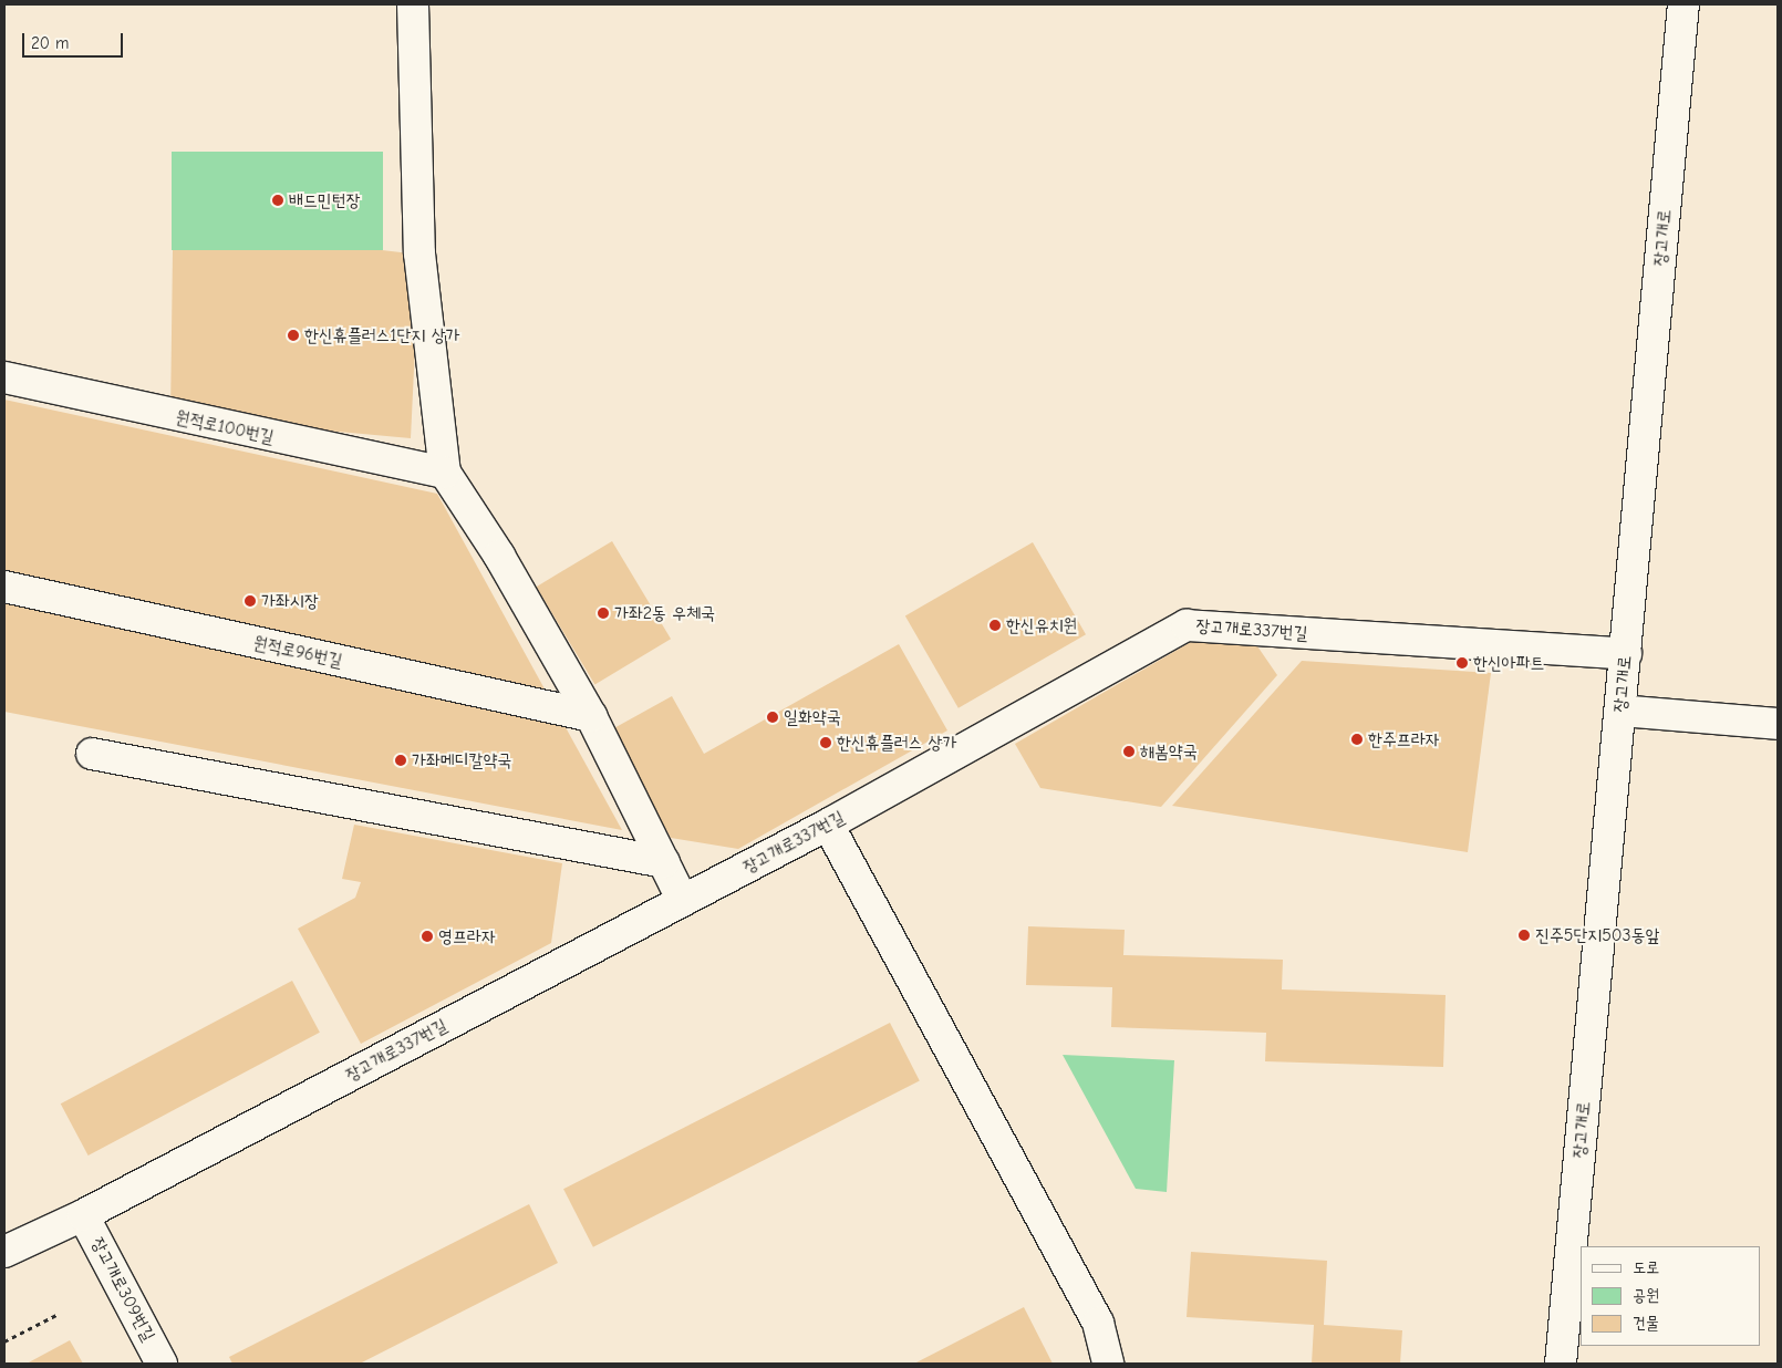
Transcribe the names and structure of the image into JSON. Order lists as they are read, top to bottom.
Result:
{
  "streets": {
    "street": [
      "장고개로",
      "원적로100번길",
      "장고개로337번길",
      "원적로96번길",
      "장고개로309번길"
    ]
  },
  "crossings": [
    ["장고개로", "장고개로337번길"],
    ["장고개로337번길", "장고개로309번길"]
  ],
  "places": [
    "배드민턴장",
    "한신휴플러스1단지 상가",
    "가좌시장",
    "가좌2동 우체국",
    "한신유치원",
    "한신아파트",
    "일화약국",
    "한주프라자",
    "한신휴플러스 상가",
    "해봄약국",
    "가좌메디칼약국",
    "진주5단지503동앞",
    "영프라자"
  ],
  "legend": ["도로", "공원", "건물"],
  "scale_bar": "20 m"
}
